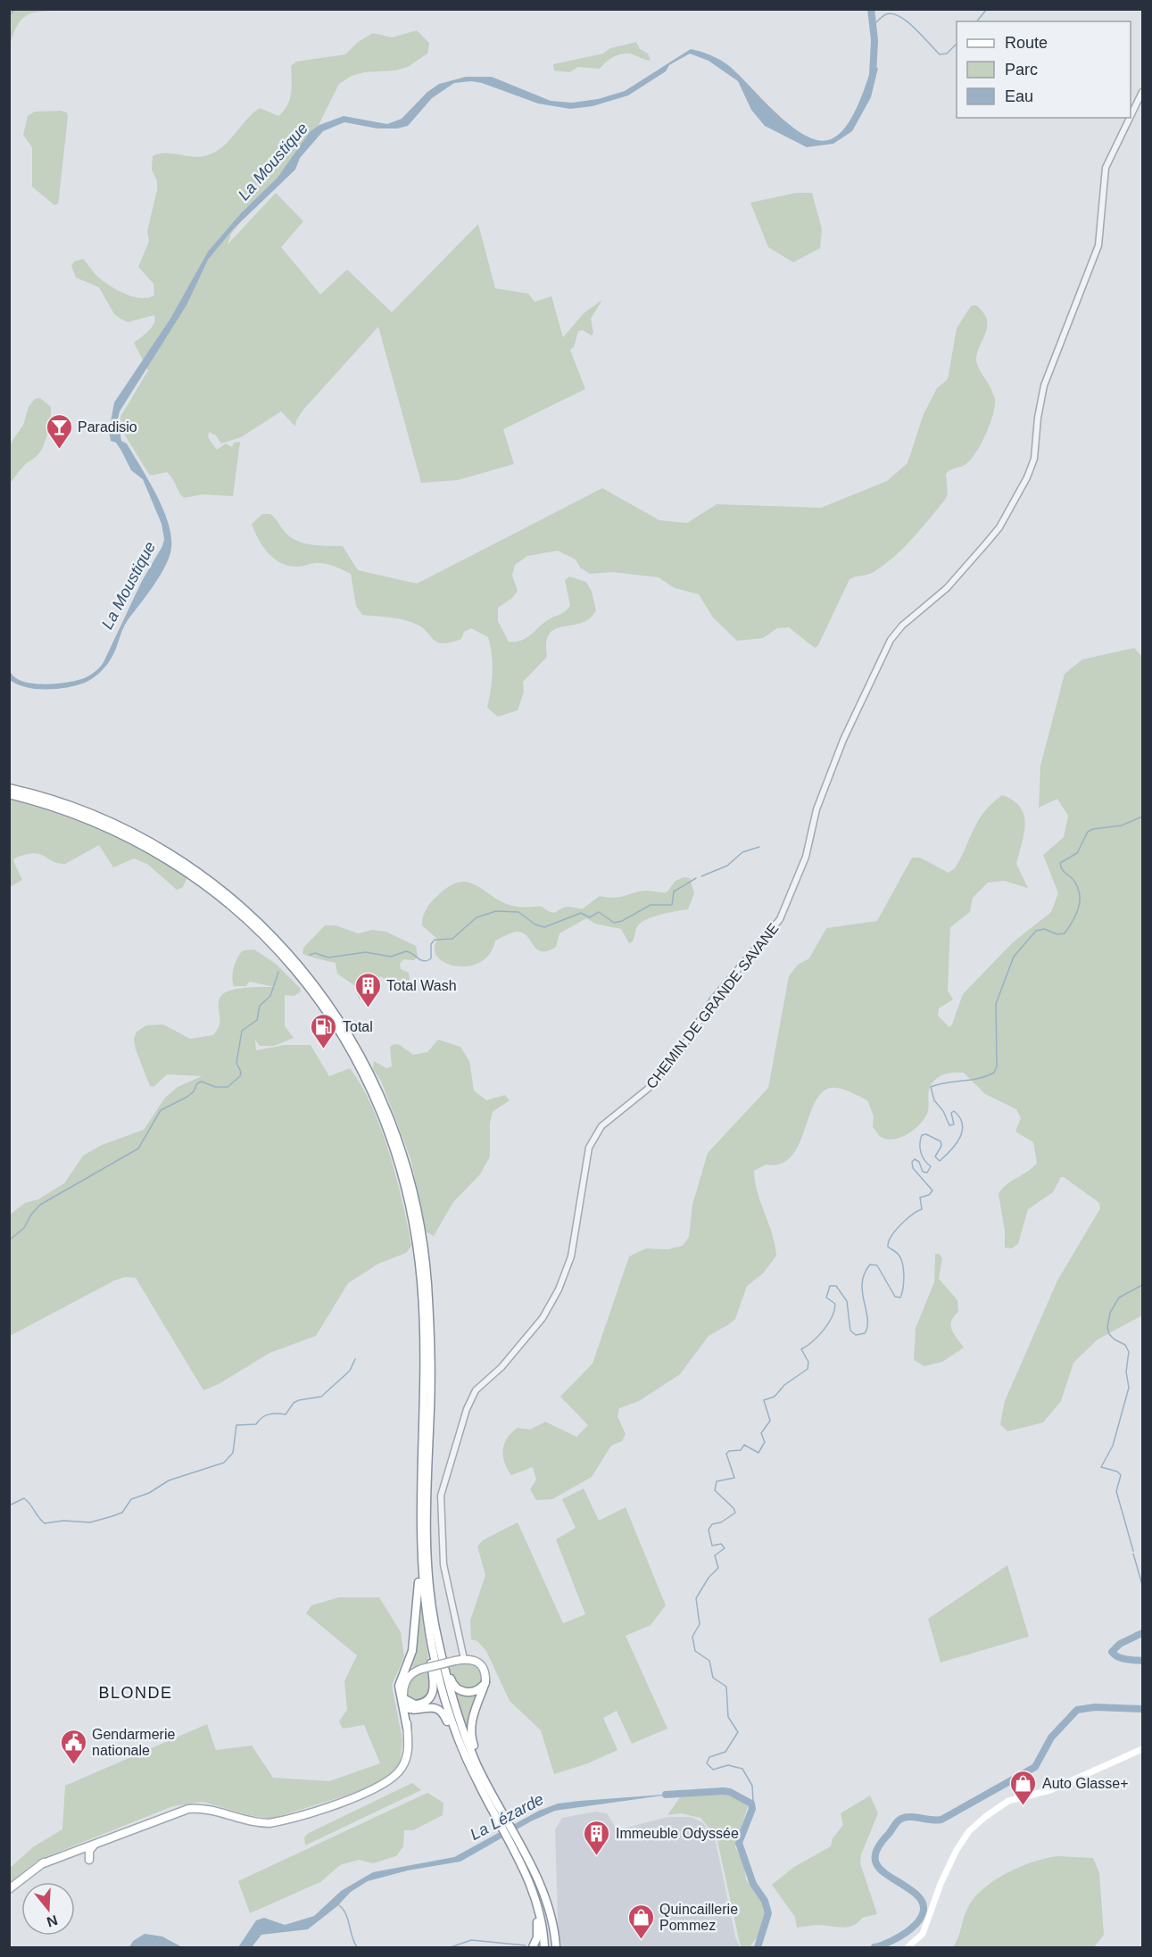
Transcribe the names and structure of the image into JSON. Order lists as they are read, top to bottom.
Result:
{
  "streets": {
    "street": ["CHEMIN DE GRANDE SAVANE"]
  },
  "districts": ["BLONDE"],
  "water": ["La Moustique", "La Lézarde"],
  "places": {
    "bar": ["Paradisio"],
    "building": ["Total Wash", "Immeuble Odyssée"],
    "fuel station": ["Total"],
    "public building": ["Gendarmerie nationale"],
    "shop": ["Auto Glasse+", "Quincaillerie Pommez"]
  },
  "legend": ["Route", "Parc", "Eau"],
  "north": "bottom"
}
